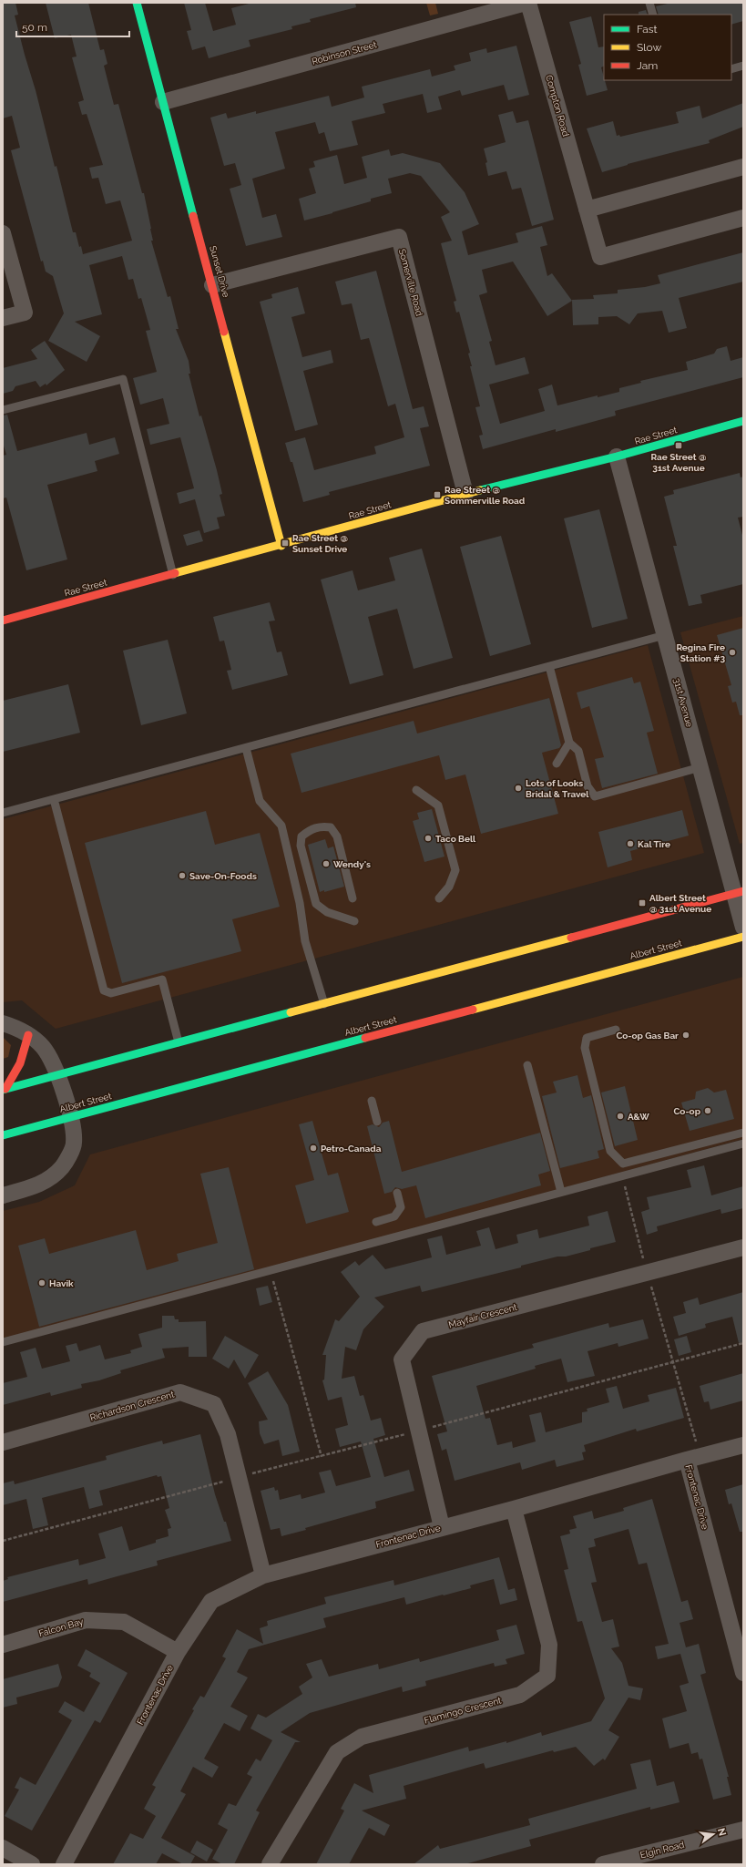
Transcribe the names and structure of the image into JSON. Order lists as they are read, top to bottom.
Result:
{
  "streets": {
    "main road": ["Sunset Drive", "Rae Street", "Albert Street"],
    "street": [
      "Robinson Street",
      "Compton Road",
      "Somerville Road",
      "31st Avenue",
      "Mayfair Crescent",
      "Richardson Crescent",
      "Frontenac Drive",
      "Falcon Bay",
      "Flamingo Crescent",
      "Elgin Road"
    ]
  },
  "crossings": [
    ["Robinson Street", "Sunset Drive"],
    ["Sunset Drive", "Somerville Road"],
    ["Sunset Drive", "Rae Street"],
    ["Somerville Road", "Rae Street"],
    ["Rae Street", "31st Avenue"],
    ["Mayfair Crescent", "Frontenac Drive"],
    ["Richardson Crescent", "Frontenac Drive"],
    ["Frontenac Drive", "Falcon Bay"],
    ["Frontenac Drive", "Flamingo Crescent"]
  ],
  "places": {
    "transit": [
      "Rae Street @ 31st Avenue",
      "Rae Street @ Sommerville Road",
      "Rae Street @ Sunset Drive",
      "Albert Street @ 31st Avenue"
    ],
    "other": [
      "Regina Fire Station #3",
      "Lots of Looks Bridal & Travel",
      "Taco Bell",
      "Kal Tire",
      "Wendy's",
      "Save-On-Foods",
      "Co-op Gas Bar",
      "Co-op",
      "A&W",
      "Petro-Canada",
      "Havik"
    ]
  },
  "legend": ["Fast", "Slow", "Jam"],
  "scale_bar": "50 m",
  "north": "right"
}
